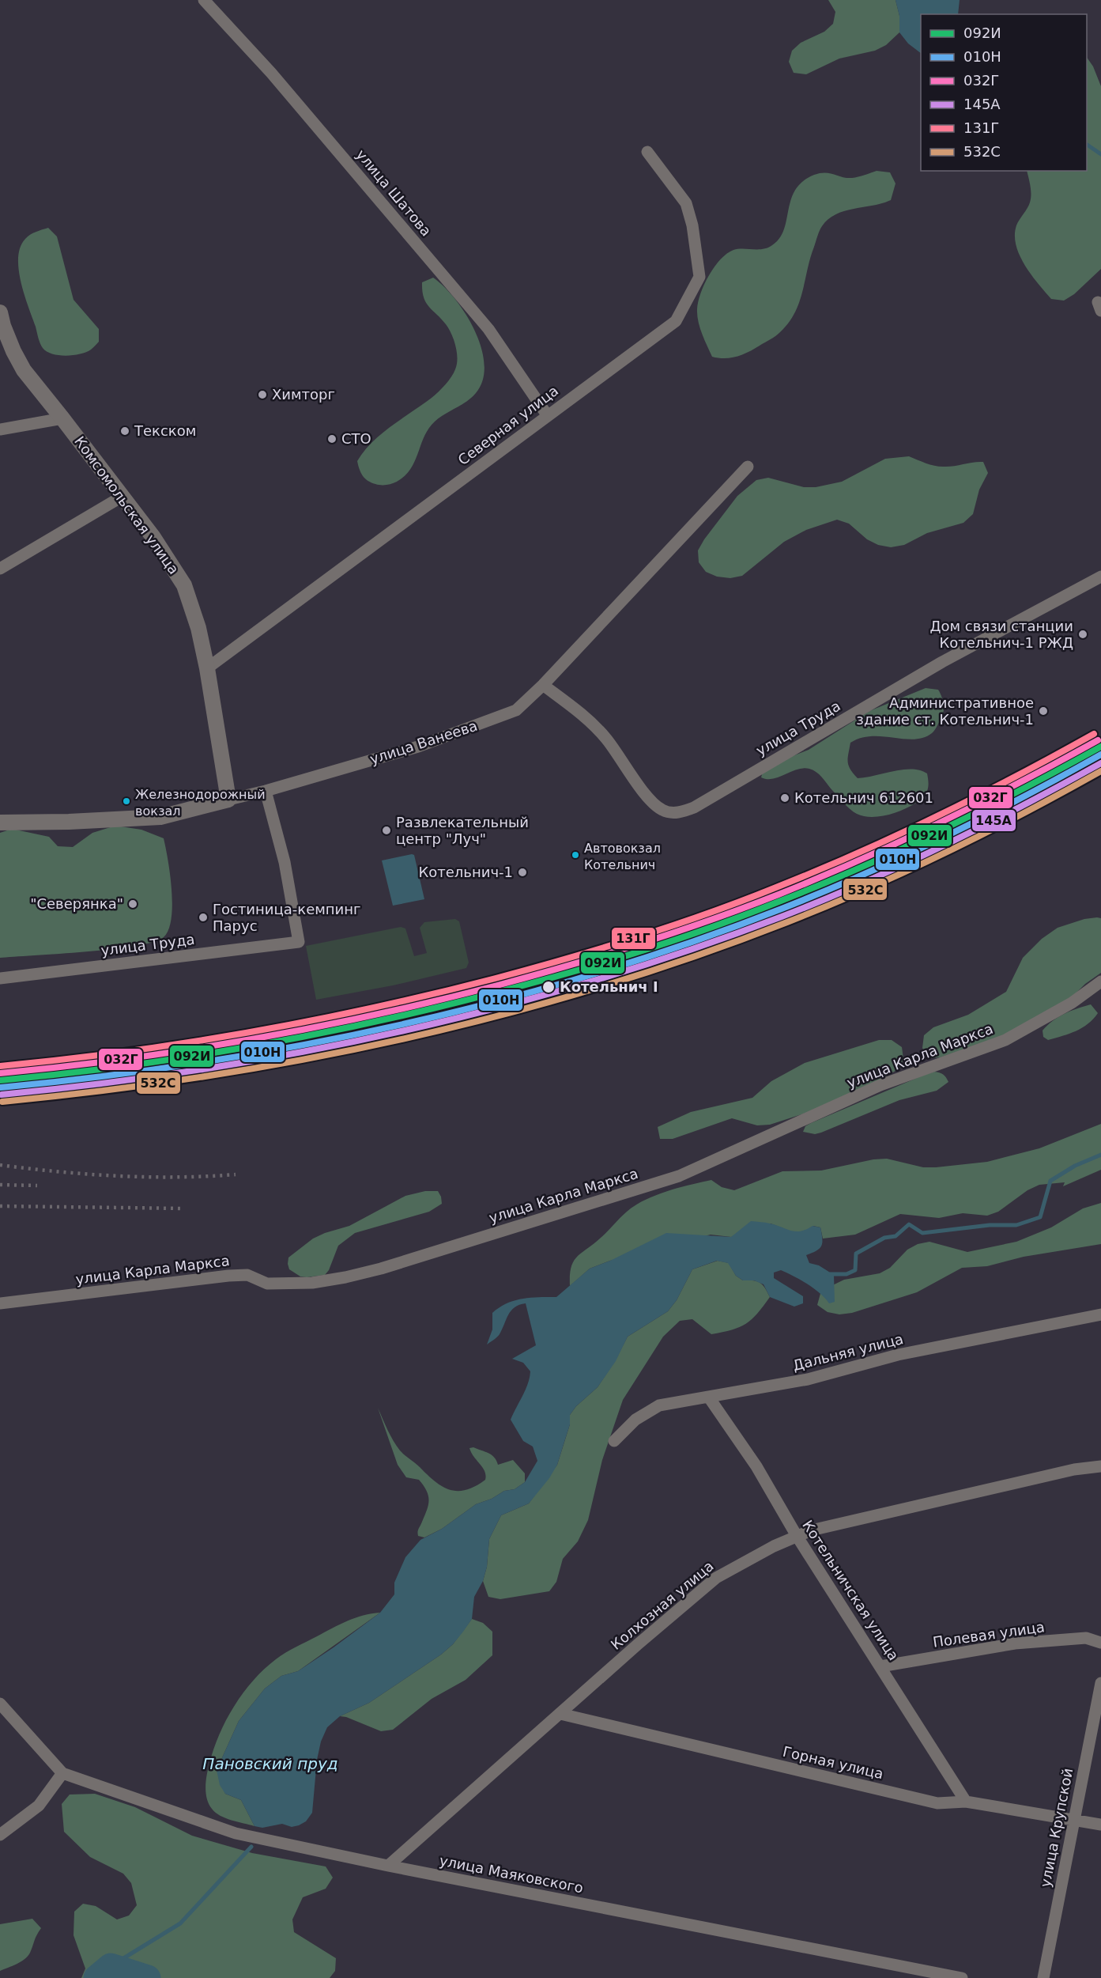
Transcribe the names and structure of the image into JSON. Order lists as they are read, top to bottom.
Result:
{
  "streets": {
    "street": [
      "улица Шатова",
      "Северная улица",
      "Комсомольская улица",
      "улица Труда",
      "улица Ванеева",
      "улица Карла Маркса",
      "Дальняя улица",
      "Котельничская улица",
      "Колхозная улица",
      "Полевая улица",
      "Горная улица",
      "улица Крупской",
      "улица Маяковского"
    ]
  },
  "crossings": [
    ["улица Шатова", "Северная улица"],
    ["Северная улица", "Комсомольская улица"],
    ["Комсомольская улица", "улица Ванеева"],
    ["улица Труда", "улица Ванеева"],
    ["Дальняя улица", "Котельничская улица"],
    ["Котельничская улица", "Колхозная улица"],
    ["Котельничская улица", "Полевая улица"],
    ["Котельничская улица", "Горная улица"],
    ["Колхозная улица", "Горная улица"],
    ["Колхозная улица", "улица Маяковского"],
    ["Горная улица", "улица Крупской"]
  ],
  "water": ["Пановский пруд"],
  "places": [
    "Химторг",
    "Текском",
    "СТО",
    "Дом связи станции Котельнич-1 РЖД",
    "Административное здание ст. Котельнич-1",
    "Котельнич 612601",
    "Железнодорожный вокзал",
    "Развлекательный центр \"Луч\"",
    "Автовокзал Котельнич",
    "Котельнич-1",
    "\"Северянка\"",
    "Гостиница-кемпинг Парус",
    "Котельнич I"
  ],
  "lines": [
    "transit line 131Г",
    "transit line 032Г",
    "transit line 092И",
    "transit line 010Н",
    "transit line 145А",
    "transit line 532С"
  ],
  "legend": [
    "092И",
    "010Н",
    "032Г",
    "145А",
    "131Г",
    "532С"
  ]
}
